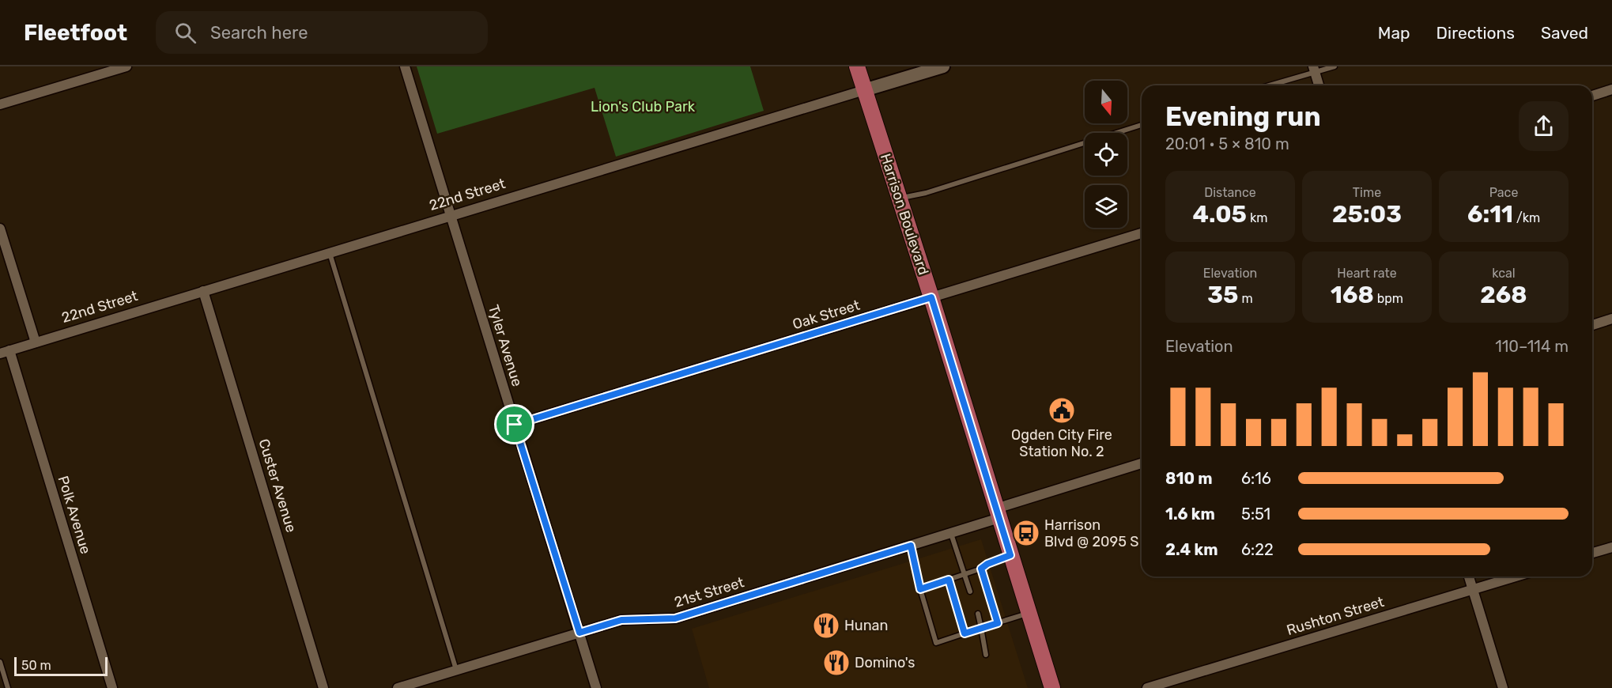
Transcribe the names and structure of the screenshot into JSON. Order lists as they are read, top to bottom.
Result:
{
  "streets": {
    "main road": ["Harrison Boulevard"],
    "street": [
      "22nd Street",
      "Oak Street",
      "Tyler Avenue",
      "Custer Avenue",
      "Polk Avenue",
      "21st Street",
      "Rushton Street"
    ]
  },
  "crossings": [
    ["22nd Street", "Harrison Boulevard"],
    ["22nd Street", "Tyler Avenue"],
    ["22nd Street", "Custer Avenue"],
    ["22nd Street", "Polk Avenue"],
    ["Harrison Boulevard", "Oak Street"],
    ["Harrison Boulevard", "21st Street"],
    ["Oak Street", "Tyler Avenue"],
    ["Tyler Avenue", "21st Street"]
  ],
  "parks": ["Lion's Club Park"],
  "places": {
    "public building": ["Ogden City Fire Station No. 2"],
    "bus stop": ["Harrison Blvd @ 2095 S"],
    "restaurant": ["Hunan", "Domino's"]
  },
  "scale_bar": "50 m",
  "north": "bottom",
  "page": {
    "header": "Fleetfoot",
    "search": "Search here",
    "nav": ["Map", "Directions", "Saved"],
    "heading": ["Evening run", "20:01 · 5 × 810 m"],
    "stats": [
      ["Distance", "4.05 km"],
      ["Time", "25:03"],
      ["Pace", "6:11 /km"],
      ["Elevation", "35 m"],
      ["Heart rate", "168 bpm"],
      ["kcal", "268"]
    ],
    "chart": ["Elevation", "110–114 m"],
    "list": [
      {
        "name": "810 m",
        "note": "6:16"
      },
      {
        "name": "1.6 km",
        "note": "5:51"
      },
      {
        "name": "2.4 km",
        "note": "6:22"
      }
    ],
    "scale": "50 m"
  }
}
